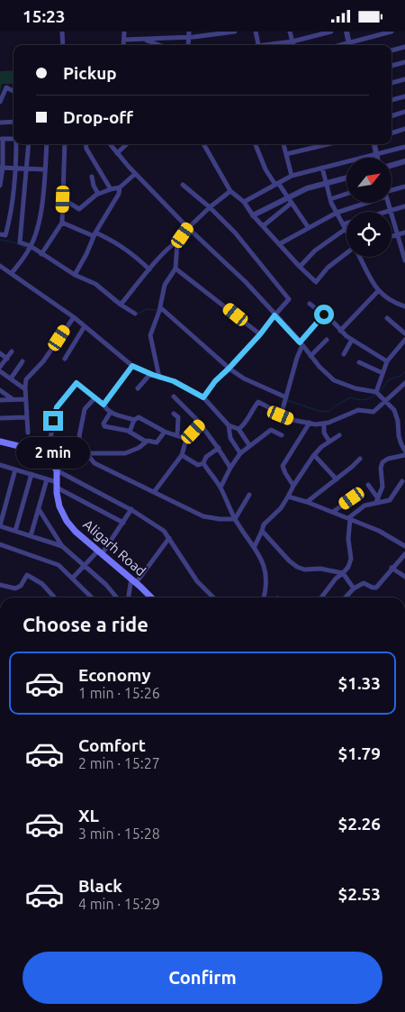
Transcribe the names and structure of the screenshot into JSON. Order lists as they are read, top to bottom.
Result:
{
  "streets": {
    "main road": ["Aligarh Road"]
  },
  "north": "top right",
  "page": {
    "status": "15:23",
    "banner": ["Pickup", "Drop-off"],
    "bubble": "2 min",
    "heading": "Choose a ride",
    "list": [
      {
        "name": "Economy",
        "note": "1 min · 15:26",
        "value": "$1.33"
      },
      {
        "name": "Comfort",
        "note": "2 min · 15:27",
        "value": "$1.79"
      },
      {
        "name": "XL",
        "note": "3 min · 15:28",
        "value": "$2.26"
      },
      {
        "name": "Black",
        "note": "4 min · 15:29",
        "value": "$2.53"
      }
    ],
    "buttons": "Confirm"
  }
}
